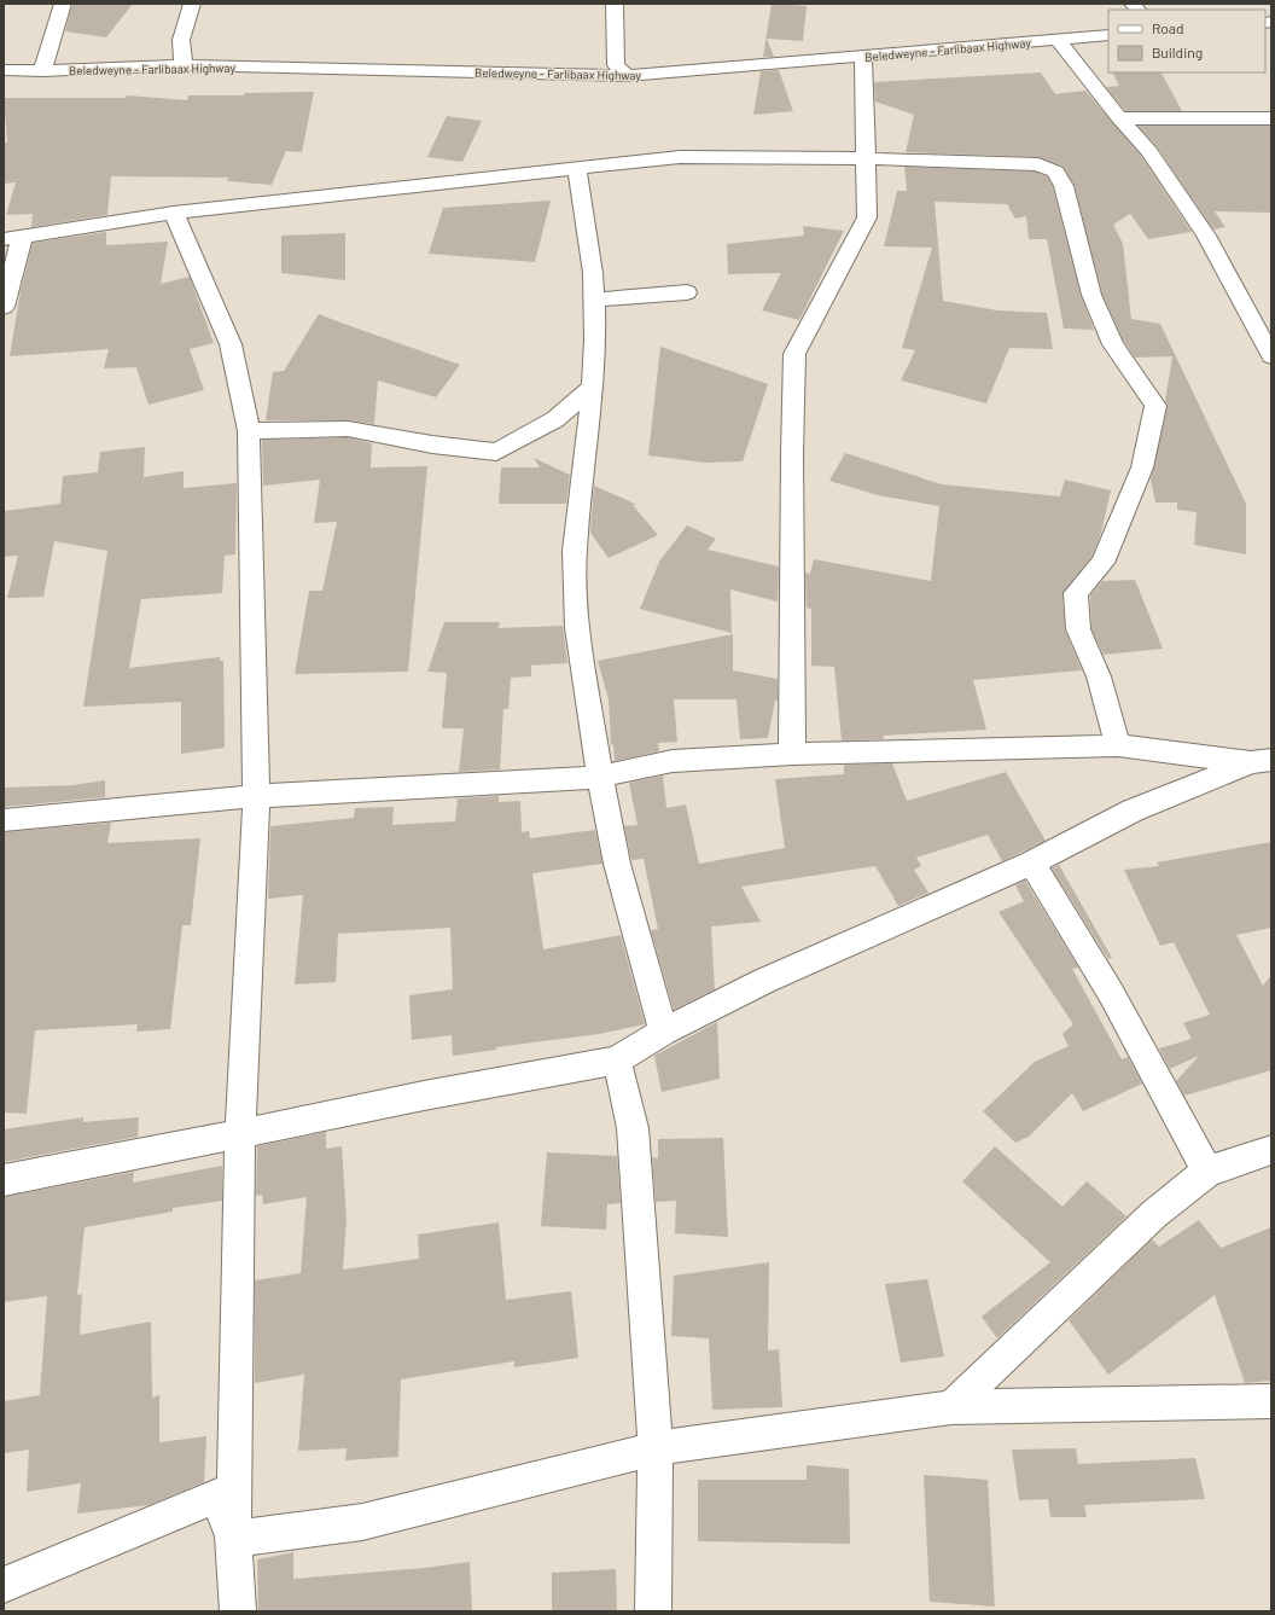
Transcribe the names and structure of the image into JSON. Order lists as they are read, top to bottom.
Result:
{
  "streets": {
    "street": ["Beledweyne - Farlibaax Highway"]
  },
  "legend": ["Road", "Building"]
}
